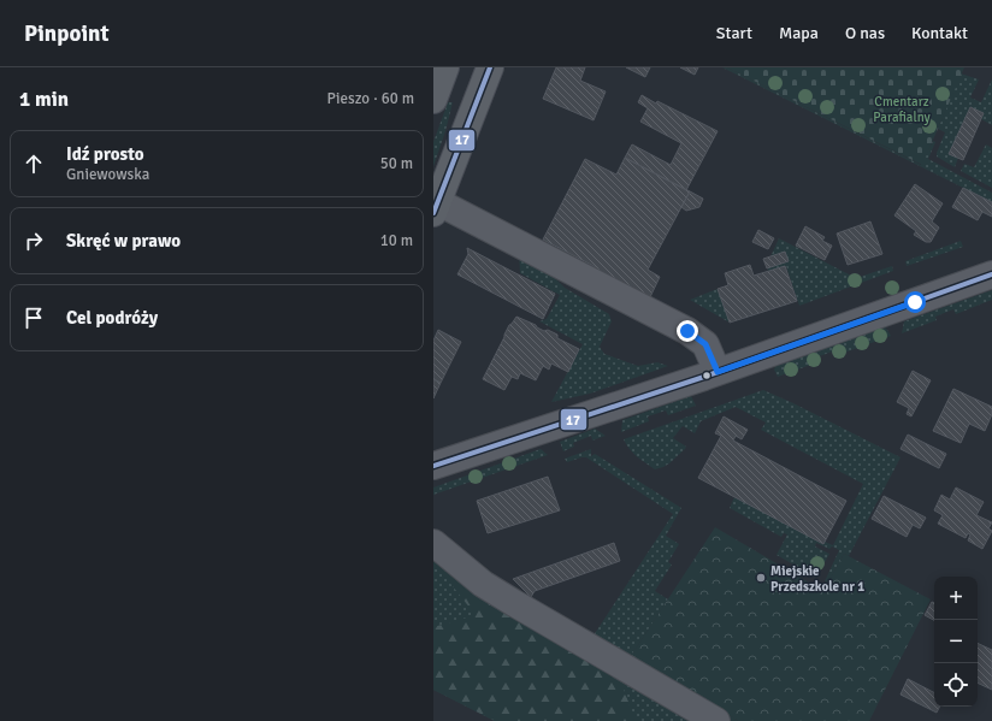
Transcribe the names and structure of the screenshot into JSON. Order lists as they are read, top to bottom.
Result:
{
  "parks": ["Cmentarz Parafialny"],
  "places": ["Miejskie Przedszkole nr 1"],
  "lines": ["transit line 17"],
  "page": {
    "header": "Pinpoint",
    "nav": [
      "Start",
      "Mapa",
      "O nas",
      "Kontakt"
    ],
    "heading": ["1 min", "Pieszo · 60 m"],
    "list": [
      ["Idź prosto", "Gniewowska", "50 m"],
      ["Skręć w prawo", "10 m"],
      "Cel podróży"
    ],
    "map_buttons": ["+", "−"]
  }
}
